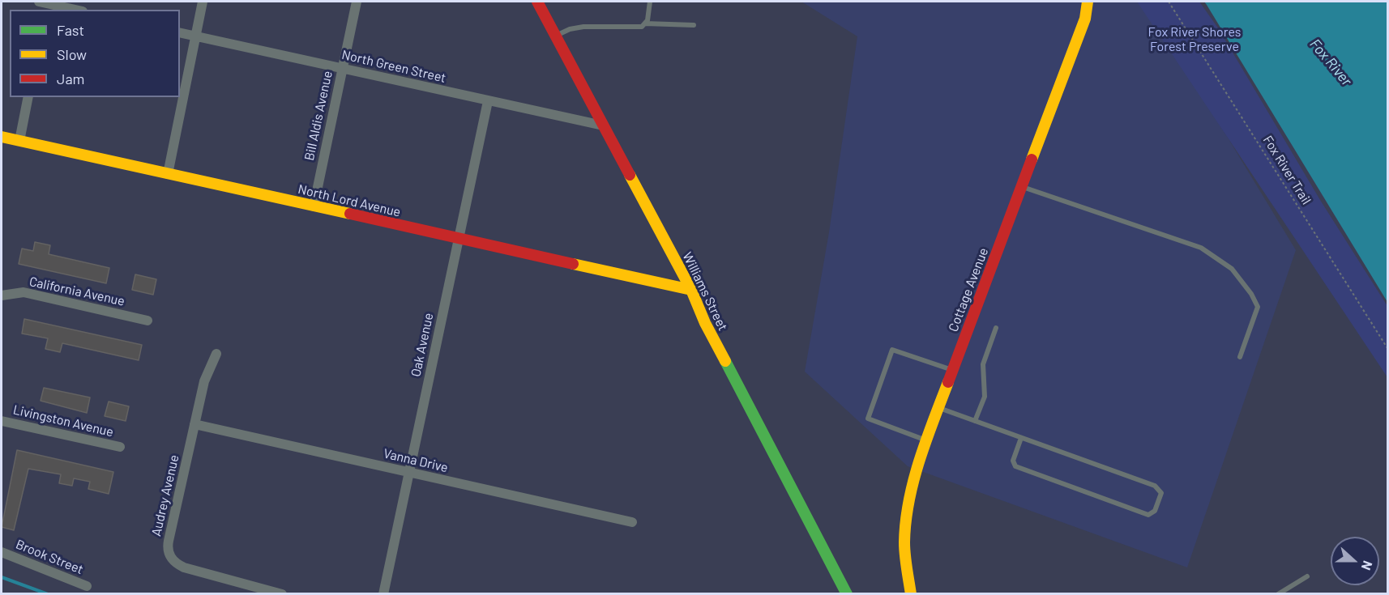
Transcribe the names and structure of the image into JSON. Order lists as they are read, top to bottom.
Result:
{
  "streets": {
    "street": [
      "North Green Street",
      "Bill Aldis Avenue",
      "North Lord Avenue",
      "Cottage Avenue",
      "California Avenue",
      "Williams Street",
      "Oak Avenue",
      "Livingston Avenue",
      "Vanna Drive",
      "Audrey Avenue",
      "Brook Street"
    ],
    "path": ["Fox River Trail"]
  },
  "crossings": [
    ["North Green Street", "Bill Aldis Avenue"],
    ["North Green Street", "Williams Street"],
    ["North Green Street", "Oak Avenue"],
    ["Bill Aldis Avenue", "North Lord Avenue"],
    ["North Lord Avenue", "Williams Street"],
    ["North Lord Avenue", "Oak Avenue"],
    ["Oak Avenue", "Vanna Drive"],
    ["Vanna Drive", "Audrey Avenue"]
  ],
  "water": ["Fox River"],
  "parks": ["Fox River Shores Forest Preserve"],
  "legend": ["Fast", "Slow", "Jam"],
  "north": "right"
}
